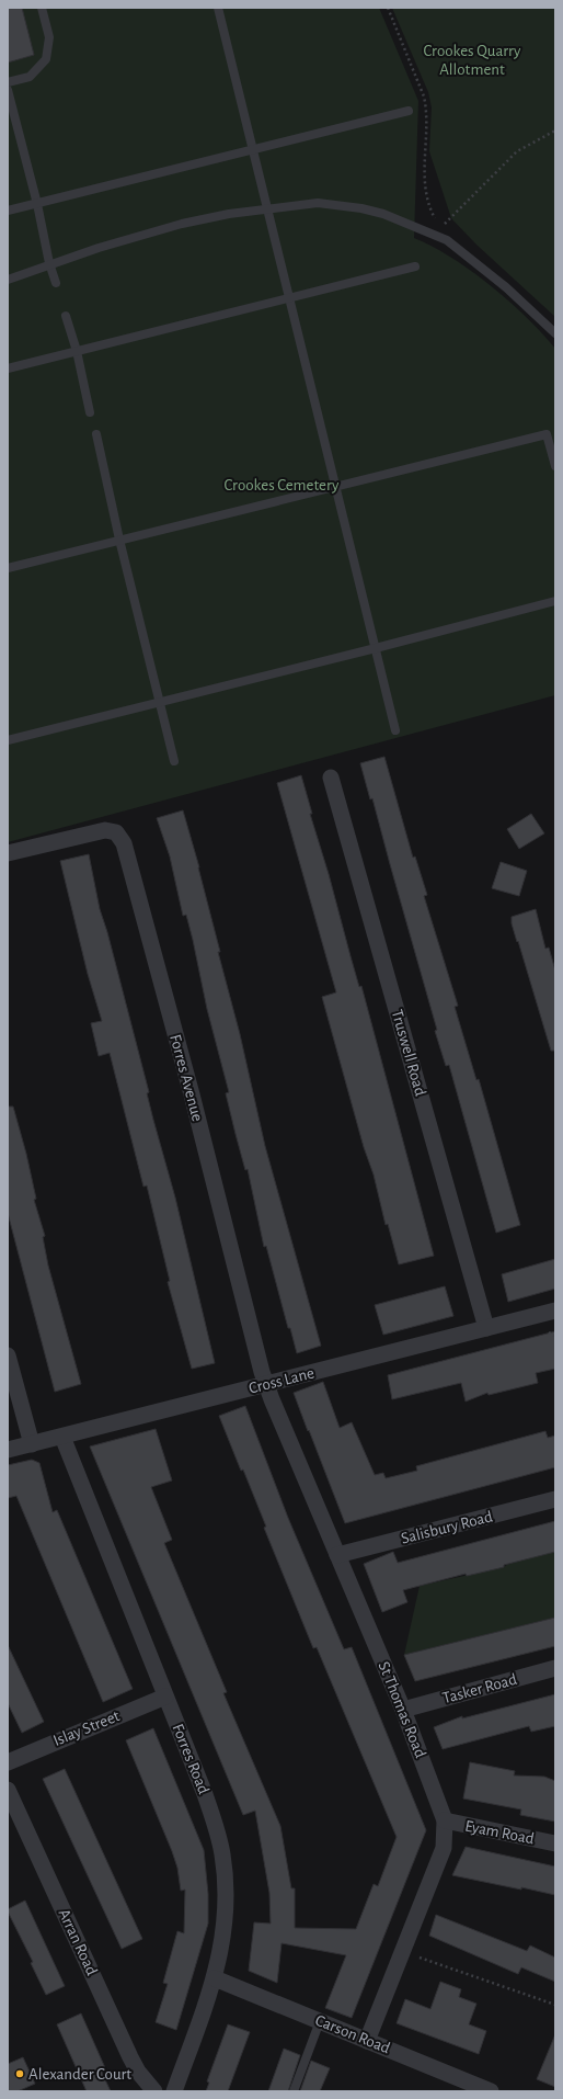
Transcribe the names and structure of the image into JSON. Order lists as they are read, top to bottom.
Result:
{
  "streets": {
    "street": [
      "Truswell Road",
      "Forres Avenue",
      "Cross Lane",
      "Salisbury Road",
      "Tasker Road",
      "St Thomas Road",
      "Islay Street",
      "Forres Road",
      "Eyam Road",
      "Arran Road",
      "Carson Road"
    ]
  },
  "crossings": [
    ["Truswell Road", "Cross Lane"],
    ["Forres Avenue", "Cross Lane"],
    ["Forres Avenue", "St Thomas Road"],
    ["Cross Lane", "St Thomas Road"],
    ["Cross Lane", "Forres Road"],
    ["Salisbury Road", "St Thomas Road"],
    ["Tasker Road", "St Thomas Road"],
    ["St Thomas Road", "Eyam Road"],
    ["St Thomas Road", "Carson Road"],
    ["Islay Street", "Forres Road"],
    ["Forres Road", "Carson Road"]
  ],
  "parks": ["Crookes Quarry Allotment", "Crookes Cemetery"],
  "places": ["Alexander Court"]
}
